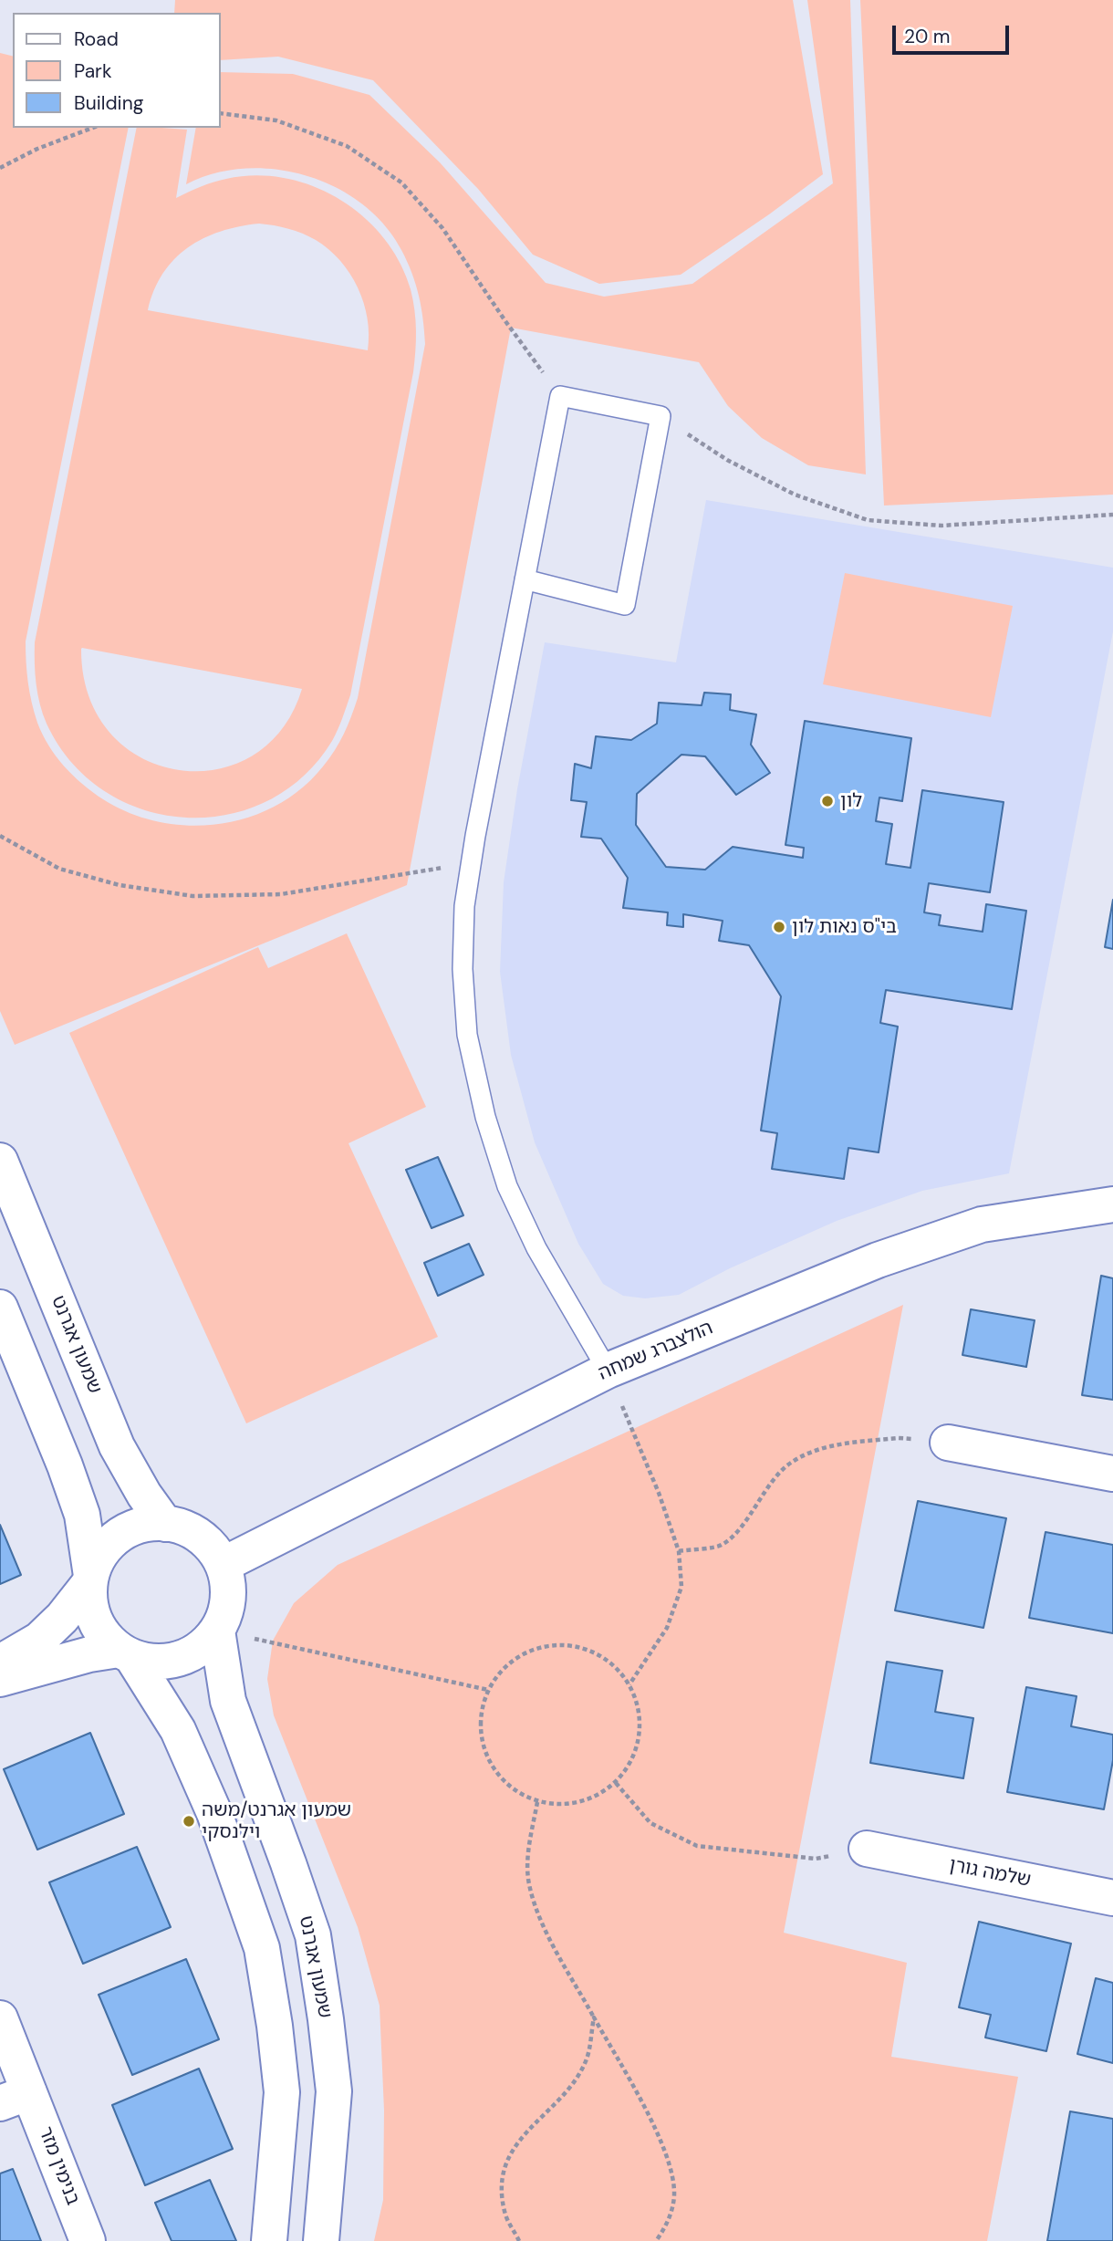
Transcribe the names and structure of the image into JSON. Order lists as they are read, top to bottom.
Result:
{
  "streets": {
    "street": [
      "שמעון אגרנט",
      "הולצברג שמחה",
      "שלמה גורן",
      "בנימין מזר"
    ]
  },
  "crossings": [
    ["שמעון אגרנט", "הולצברג שמחה"]
  ],
  "places": ["לון", "בי\"ס נאות לון", "שמעון אגרנט/משה וילנסקי"],
  "legend": ["Road", "Park", "Building"],
  "scale_bar": "20 m"
}
